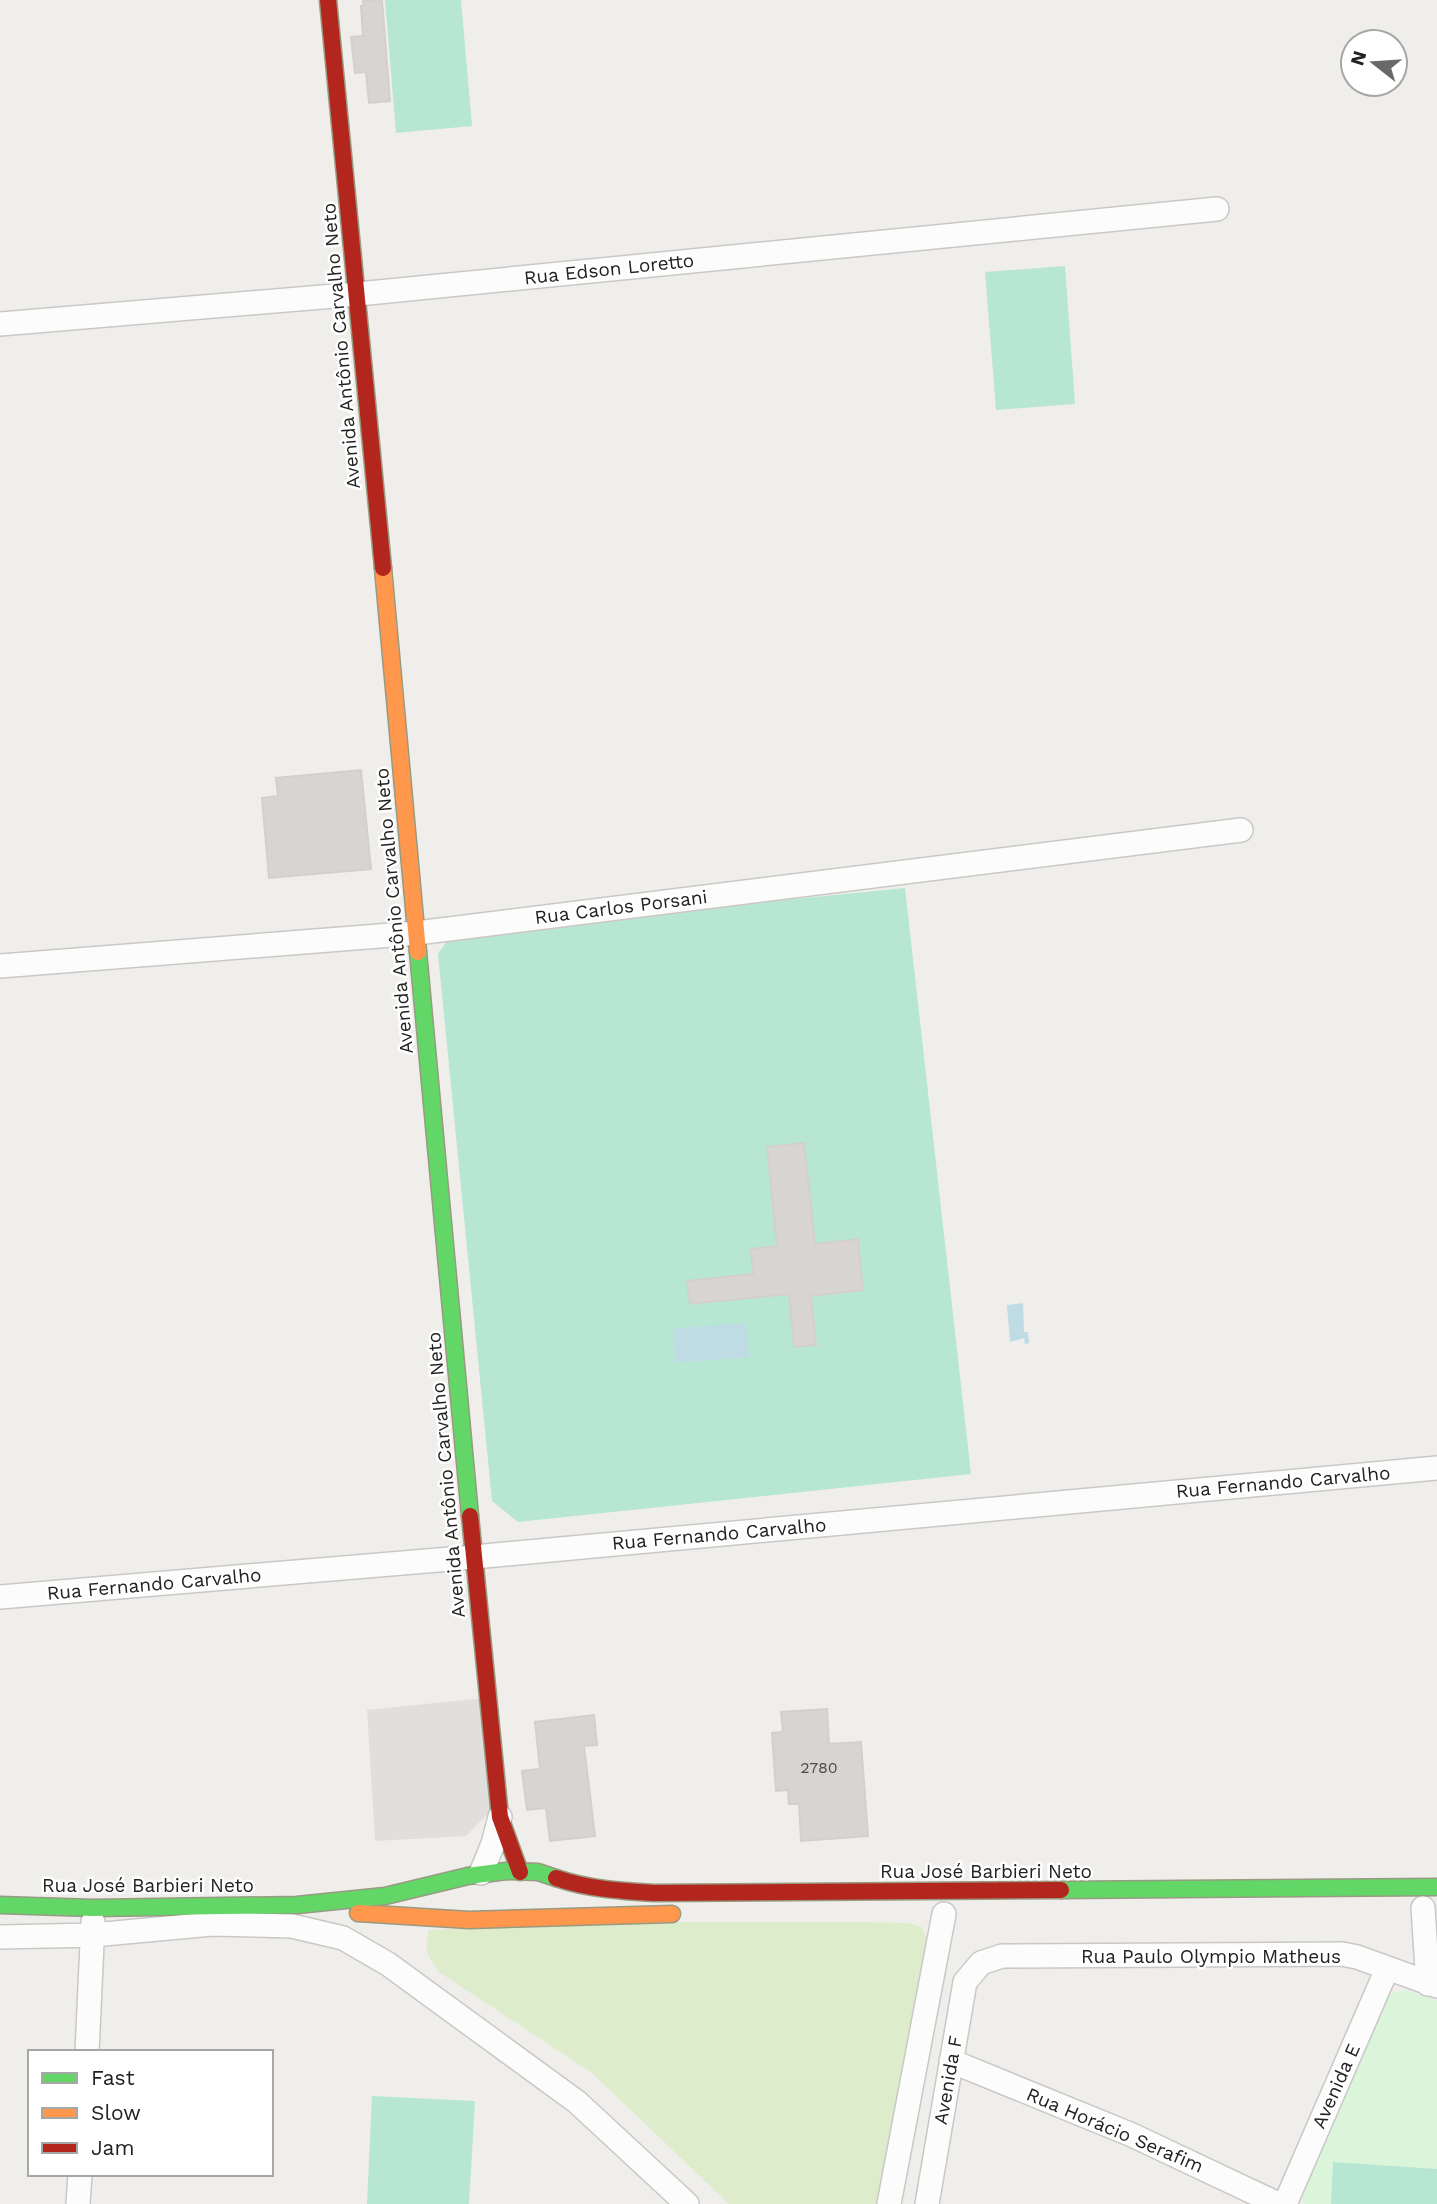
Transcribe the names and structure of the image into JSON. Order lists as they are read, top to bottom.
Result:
{
  "streets": {
    "street": [
      "Rua Edson Loretto",
      "Avenida Antônio Carvalho Neto",
      "Rua Carlos Porsani",
      "Rua Fernando Carvalho",
      "Rua José Barbieri Neto",
      "Rua Paulo Olympio Matheus",
      "Avenida F",
      "Avenida E",
      "Rua Horácio Serafim"
    ]
  },
  "crossings": [
    ["Rua Edson Loretto", "Avenida Antônio Carvalho Neto"],
    ["Avenida Antônio Carvalho Neto", "Rua Carlos Porsani"],
    ["Avenida Antônio Carvalho Neto", "Rua Fernando Carvalho"],
    ["Avenida Antônio Carvalho Neto", "Rua José Barbieri Neto"],
    ["Rua Paulo Olympio Matheus", "Avenida F"],
    ["Rua Paulo Olympio Matheus", "Avenida E"],
    ["Avenida F", "Rua Horácio Serafim"]
  ],
  "house_numbers": ["2780"],
  "legend": ["Fast", "Slow", "Jam"],
  "north": "left"
}
